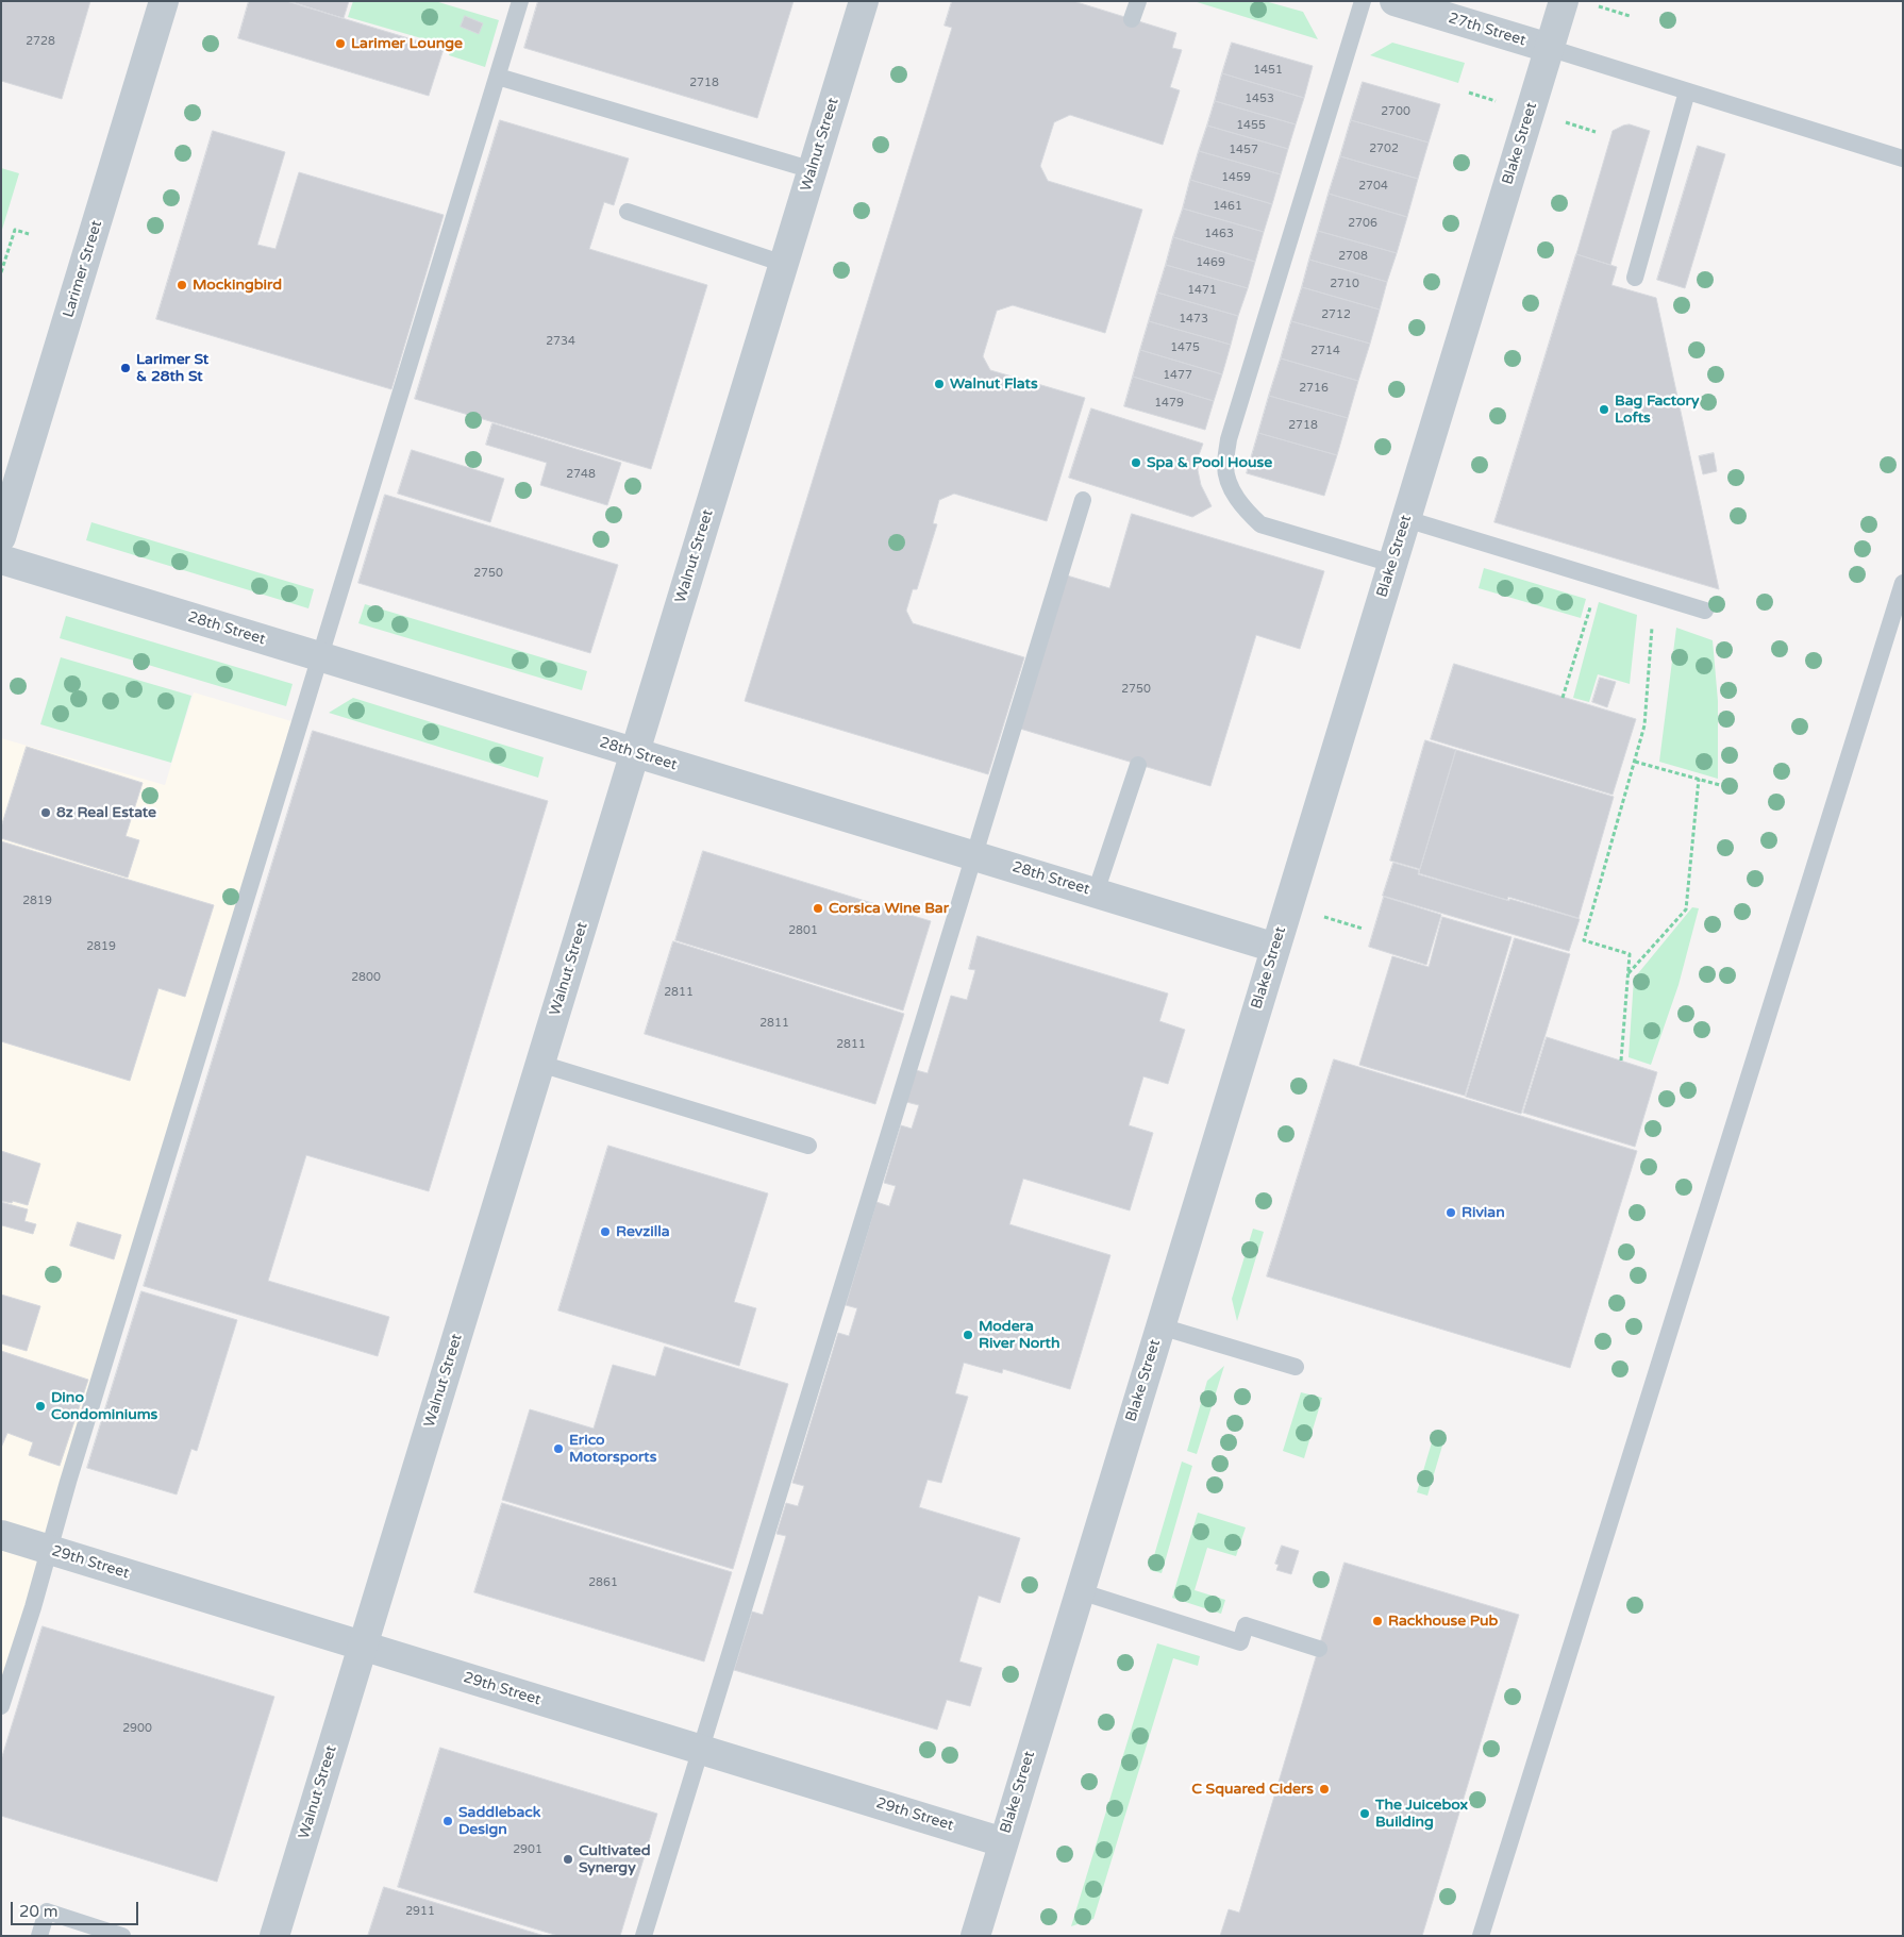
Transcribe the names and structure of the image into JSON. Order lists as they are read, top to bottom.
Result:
{
  "streets": {
    "street": [
      "27th Street",
      "Blake Street",
      "Walnut Street",
      "Larimer Street",
      "28th Street",
      "29th Street"
    ]
  },
  "crossings": [
    ["27th Street", "Blake Street"],
    ["Blake Street", "28th Street"],
    ["Blake Street", "29th Street"],
    ["Walnut Street", "28th Street"],
    ["Walnut Street", "29th Street"]
  ],
  "places": [
    "Larimer Lounge",
    "Mockingbird",
    "Larimer St & 28th St",
    "Walnut Flats",
    "Bag Factory Lofts",
    "Spa & Pool House",
    "8z Real Estate",
    "Corsica Wine Bar",
    "Rivian",
    "Revzilla",
    "Modera River North",
    "Dino Condominiums",
    "Erico Motorsports",
    "Rackhouse Pub",
    "C Squared Ciders",
    "The Juicebox Building",
    "Saddleback Design",
    "Cultivated Synergy"
  ],
  "house_numbers": [
    "2728",
    "1451",
    "2718",
    "1453",
    "2700",
    "1455",
    "2702",
    "1457",
    "1459",
    "2704",
    "1461",
    "2706",
    "1463",
    "2708",
    "1469",
    "2710",
    "1471",
    "2712",
    "1473",
    "2734",
    "1475",
    "2714",
    "1477",
    "2716",
    "1479",
    "2718",
    "2748",
    "2750",
    "2750",
    "2819",
    "2801",
    "2819",
    "2800",
    "2811",
    "2811",
    "2811",
    "2861",
    "2900",
    "2901",
    "2911"
  ],
  "scale_bar": "20 m"
}
